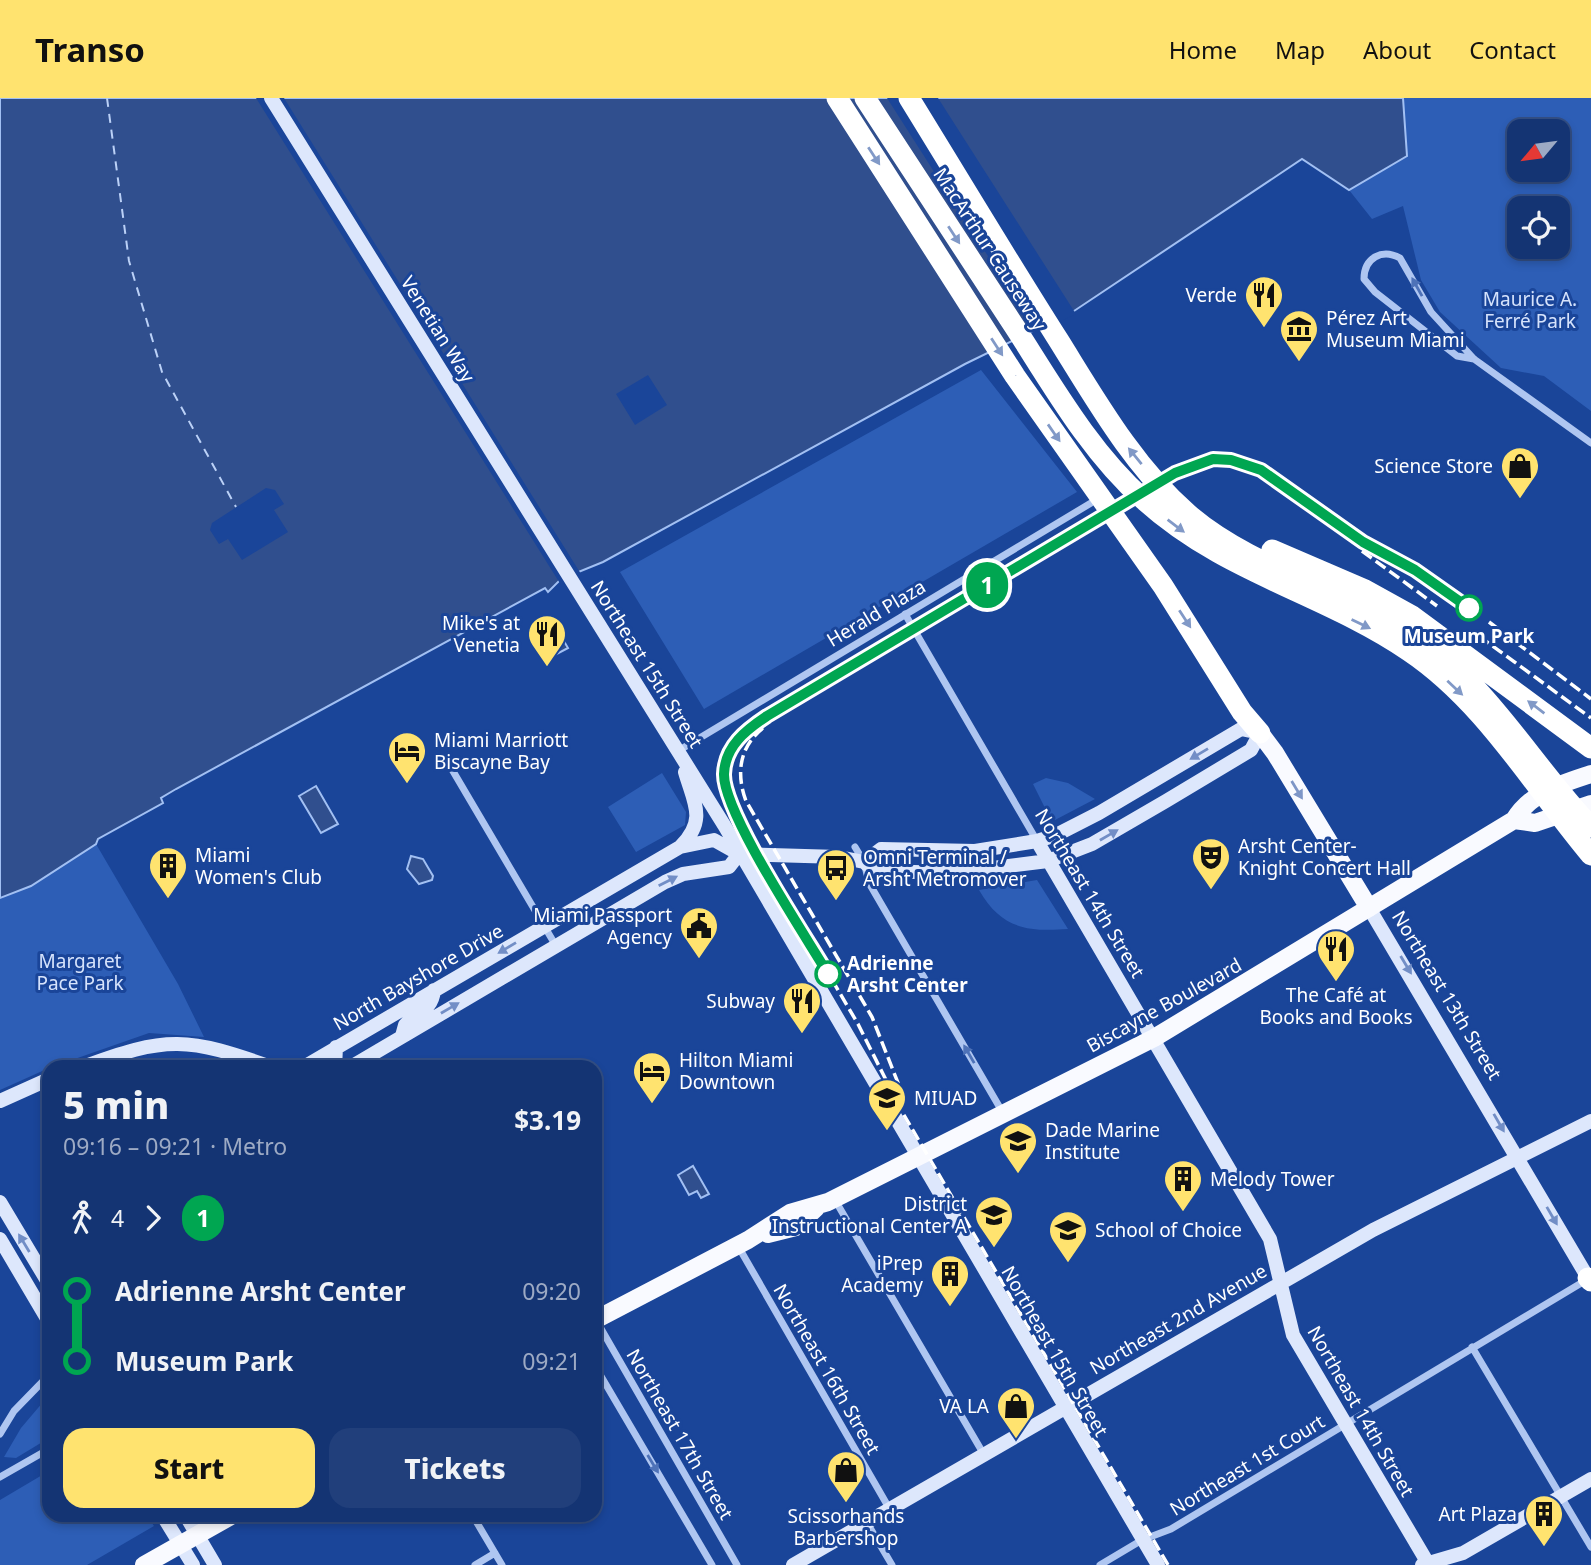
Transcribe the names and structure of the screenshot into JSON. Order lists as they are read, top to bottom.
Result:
{
  "streets": {
    "highway": ["MacArthur Causeway"],
    "main road": ["Northeast 13th Street", "Biscayne Boulevard"],
    "street": [
      "Venetian Way",
      "Herald Plaza",
      "Northeast 15th Street",
      "Northeast 14th Street",
      "North Bayshore Drive",
      "Northeast 2nd Avenue",
      "Northeast 16th Street",
      "Northeast 17th Street",
      "Northeast 1st Court"
    ]
  },
  "crossings": [
    ["Venetian Way", "Northeast 15th Street"],
    ["Herald Plaza", "Northeast 15th Street"],
    ["Herald Plaza", "Northeast 14th Street"],
    ["Northeast 15th Street", "North Bayshore Drive"],
    ["Northeast 15th Street", "Biscayne Boulevard"],
    ["Northeast 15th Street", "Northeast 2nd Avenue"],
    ["Northeast 15th Street", "Northeast 1st Court"],
    ["Northeast 14th Street", "North Bayshore Drive"],
    ["Northeast 14th Street", "Biscayne Boulevard"],
    ["Northeast 14th Street", "Northeast 2nd Avenue"],
    ["Northeast 14th Street", "Northeast 1st Court"],
    ["North Bayshore Drive", "Northeast 13th Street"],
    ["Northeast 13th Street", "Biscayne Boulevard"],
    ["Northeast 13th Street", "Northeast 2nd Avenue"],
    ["Northeast 13th Street", "Northeast 1st Court"],
    ["Biscayne Boulevard", "Northeast 16th Street"],
    ["Northeast 2nd Avenue", "Northeast 16th Street"]
  ],
  "one_way": ["Northeast 13th Street"],
  "parks": ["Maurice A. Ferré Park", "Margaret Pace Park"],
  "places": {
    "restaurant": [
      "Verde",
      "Mike's at Venetia",
      "The Café at Books and Books",
      "Subway"
    ],
    "museum": ["Pérez Art Museum Miami"],
    "shop": ["Science Store", "VA LA", "Scissorhands Barbershop"],
    "other": ["Museum Park", "Adrienne Arsht Center"],
    "hotel": ["Miami Marriott Biscayne Bay", "Hilton Miami Downtown"],
    "theatre": ["Arsht Center- Knight Concert Hall"],
    "building": [
      "Miami Women's Club",
      "Melody Tower",
      "iPrep Academy",
      "Art Plaza"
    ],
    "bus stop": ["Omni Terminal / Arsht Metromover"],
    "public building": ["Miami Passport Agency"],
    "school or university": [
      "MIUAD",
      "Dade Marine Institute",
      "District Instructional Center A",
      "School of Choice"
    ]
  },
  "lines": ["metro line 1"],
  "north": "bottom left",
  "page": {
    "header": "Transo",
    "nav": [
      "Home",
      "Map",
      "About",
      "Contact"
    ],
    "on_map": "1",
    "heading": ["5 min", "09:16 – 09:21 · Metro", "$3.19"],
    "legs": ["4", "1"],
    "list": [
      {
        "name": "Adrienne Arsht Center",
        "value": "09:20"
      },
      {
        "name": "Museum Park",
        "value": "09:21"
      }
    ],
    "buttons": ["Start", "Tickets"]
  }
}
